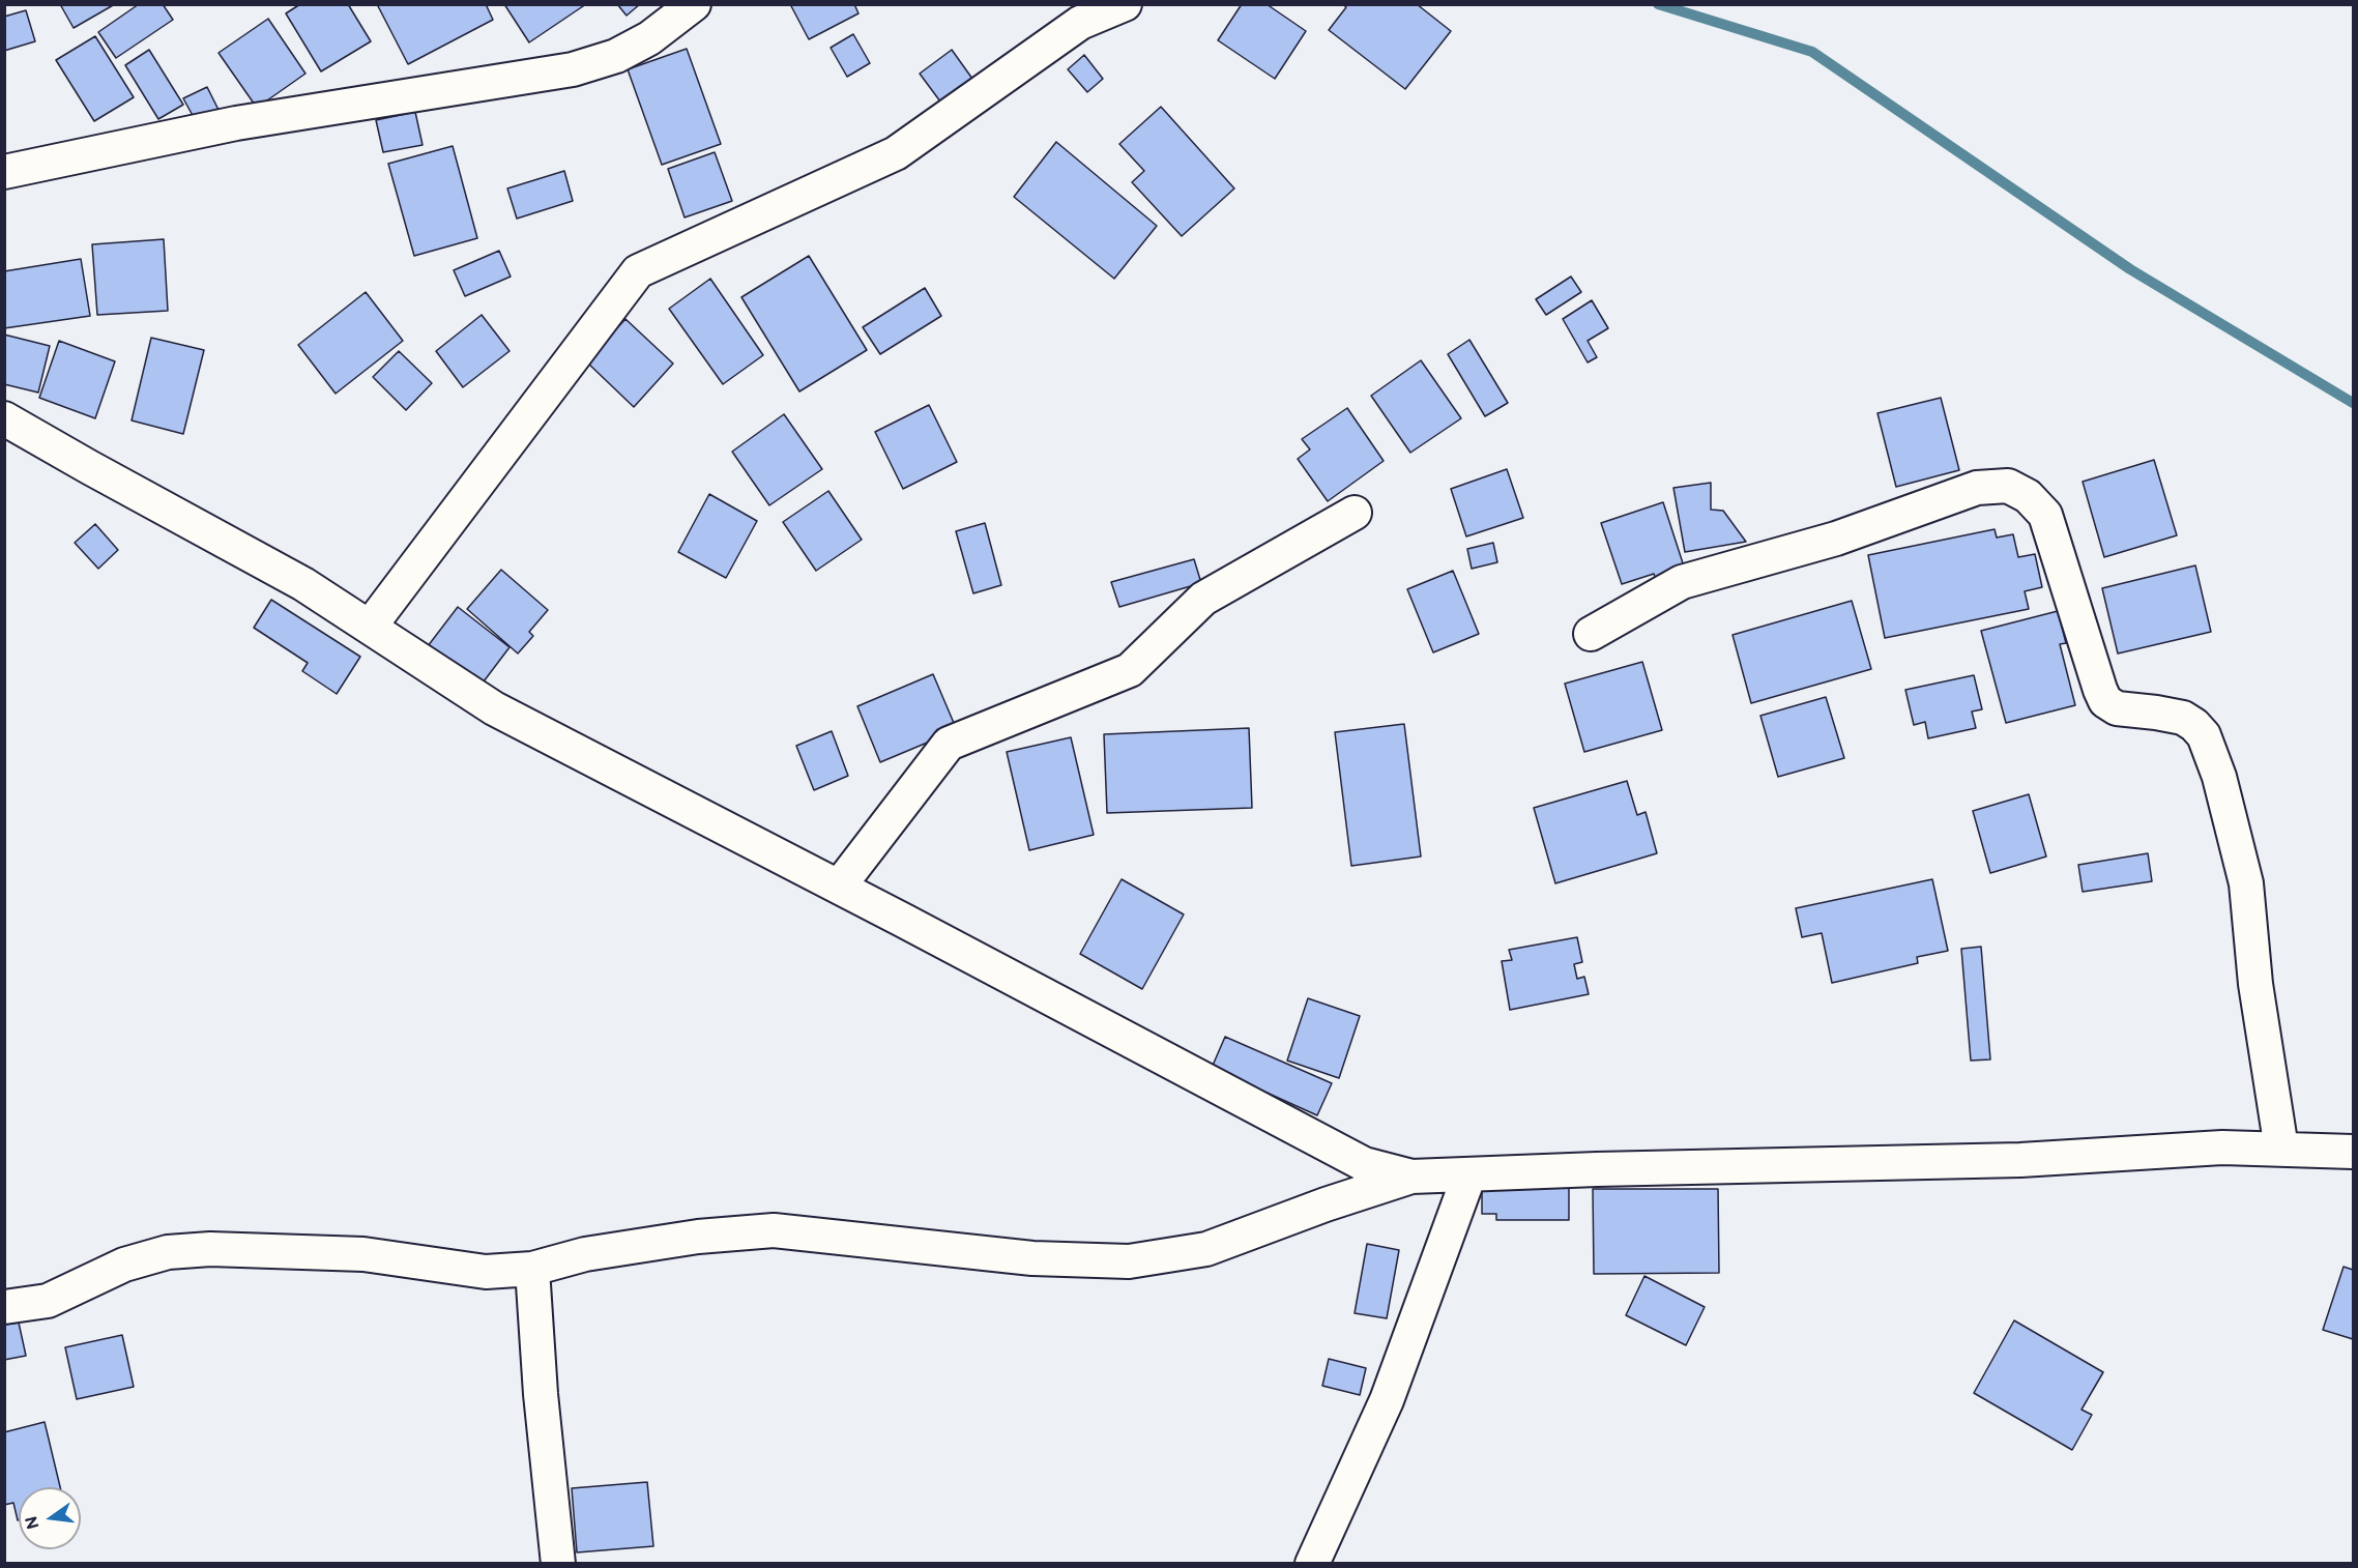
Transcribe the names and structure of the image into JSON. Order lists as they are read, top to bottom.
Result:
{
  "north": "left"
}
